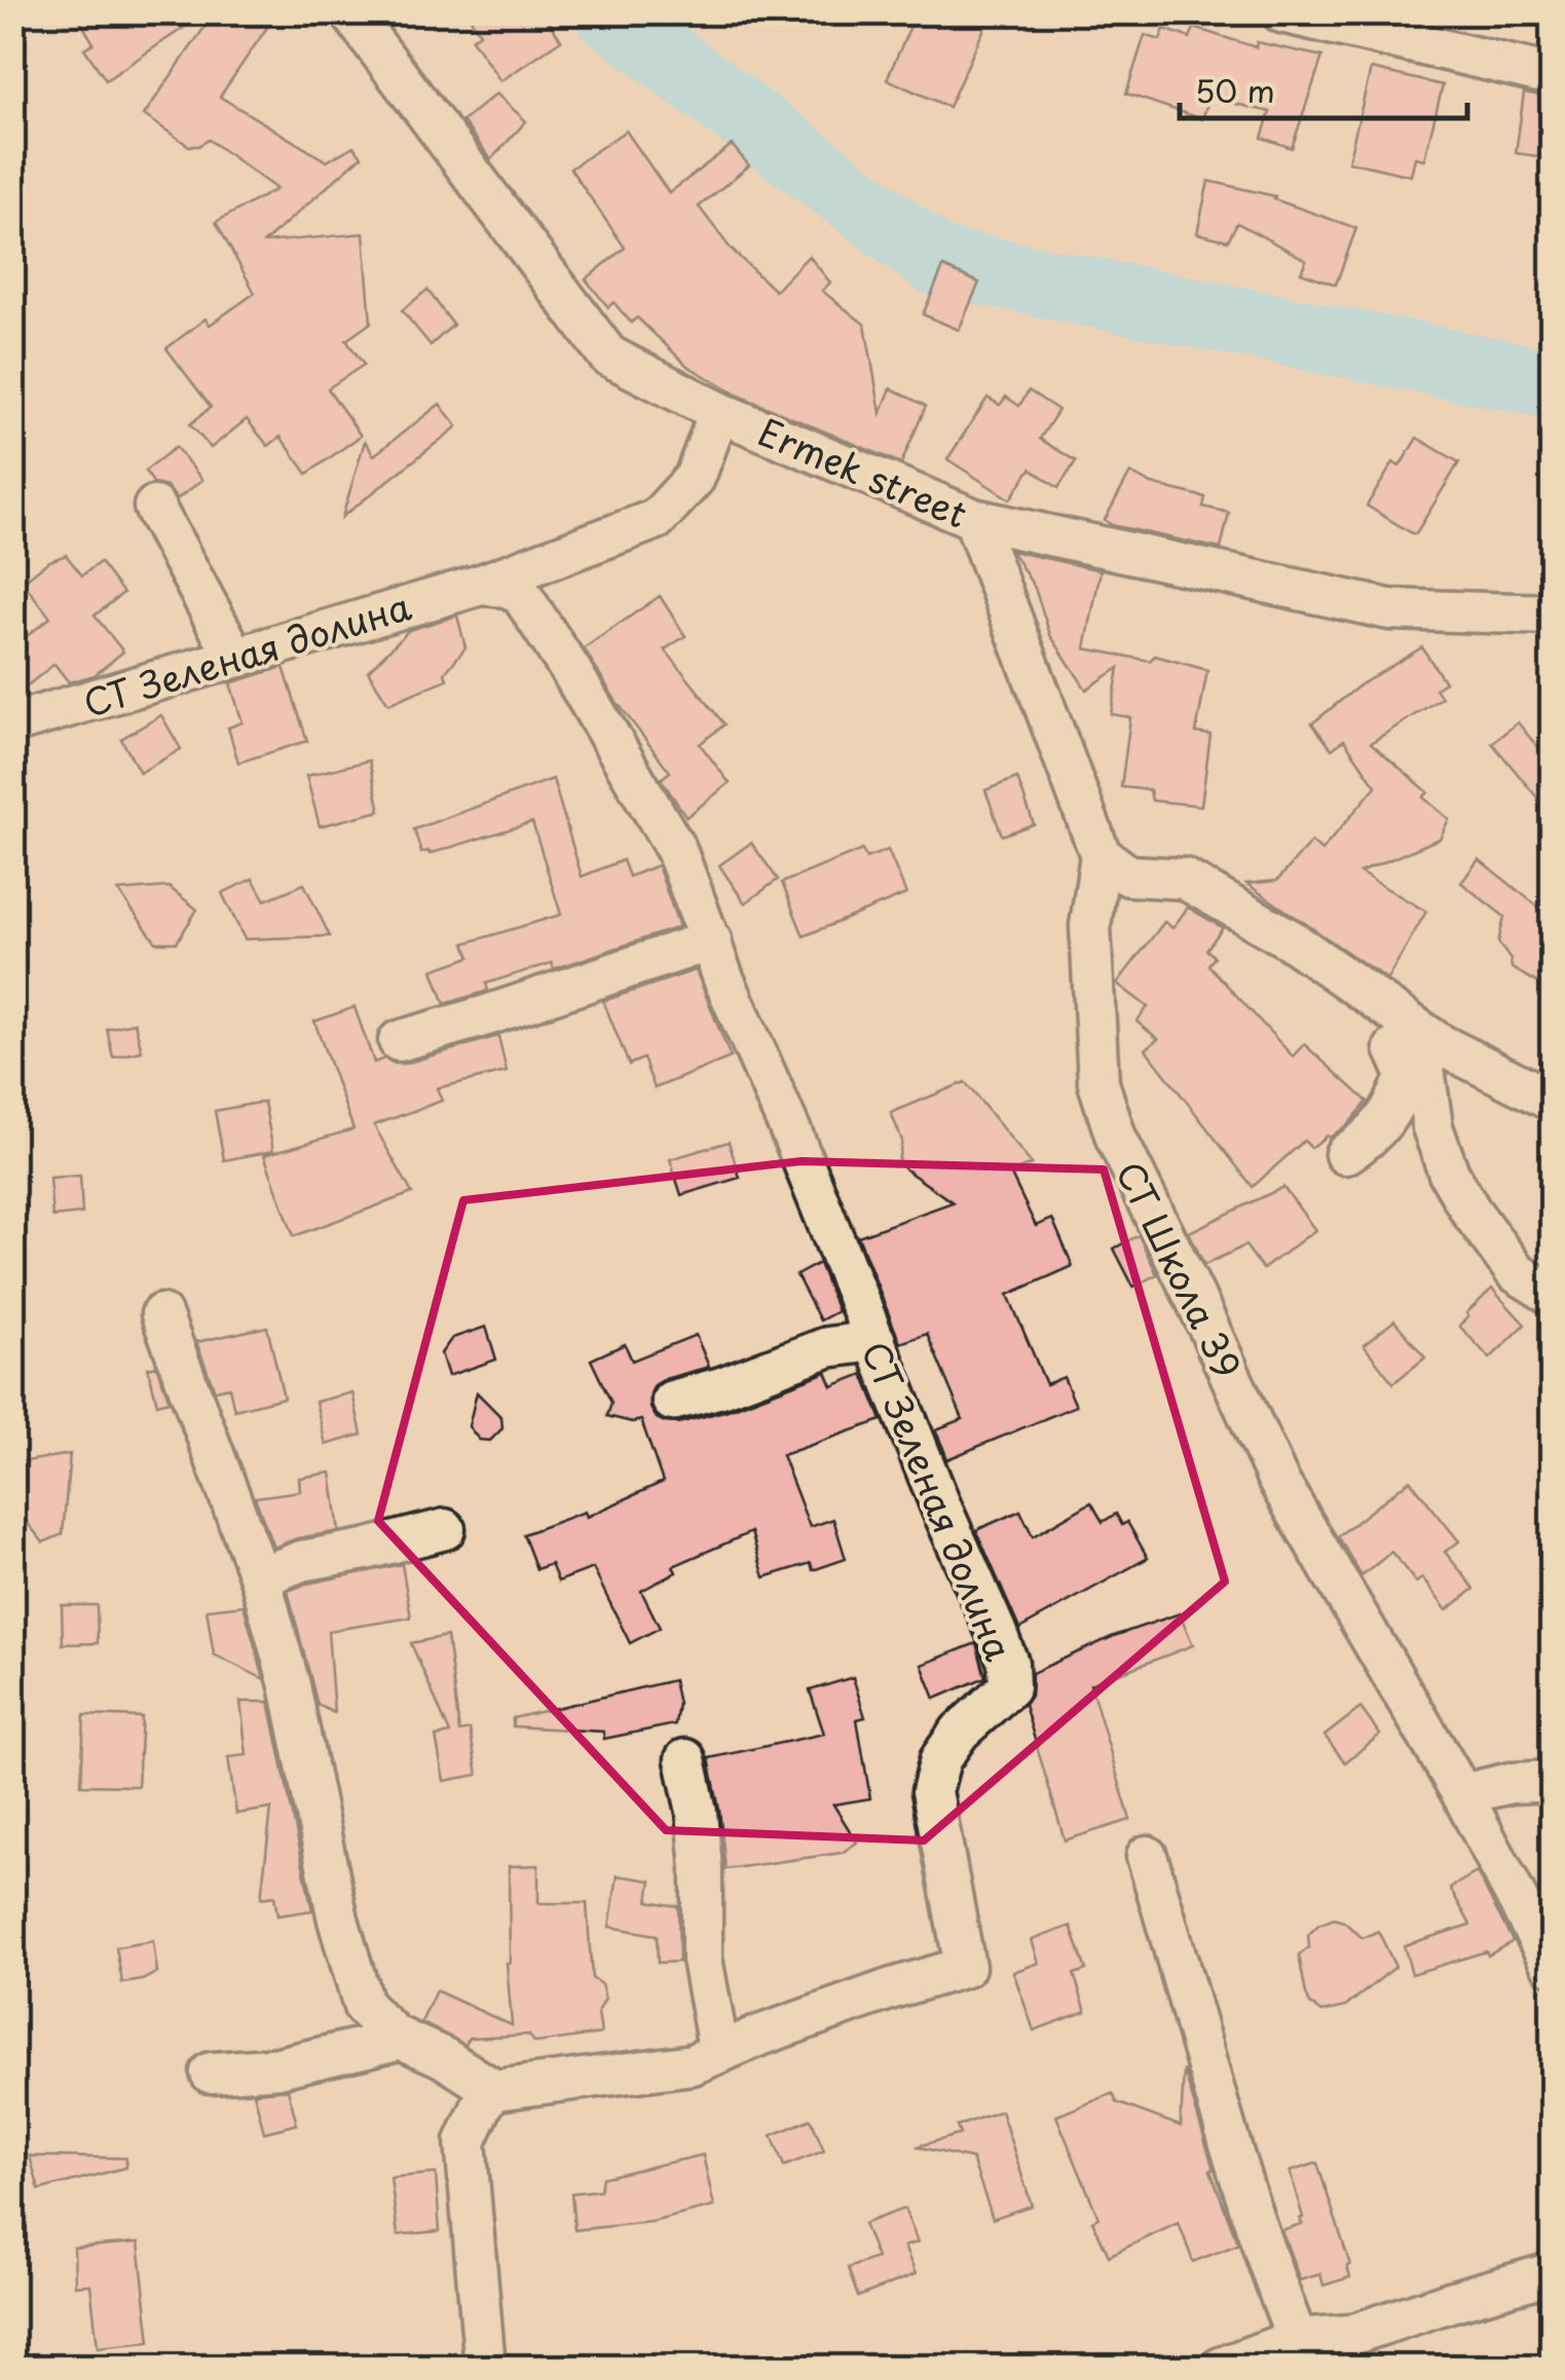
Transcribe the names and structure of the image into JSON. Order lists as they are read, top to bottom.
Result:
{
  "streets": {
    "street": ["Ermek street", "СТ Зеленая долина", "СТ Школа 39"]
  },
  "crossings": [
    ["Ermek street", "СТ Зеленая долина"],
    ["Ermek street", "СТ Школа 39"]
  ],
  "scale_bar": "50 m"
}
